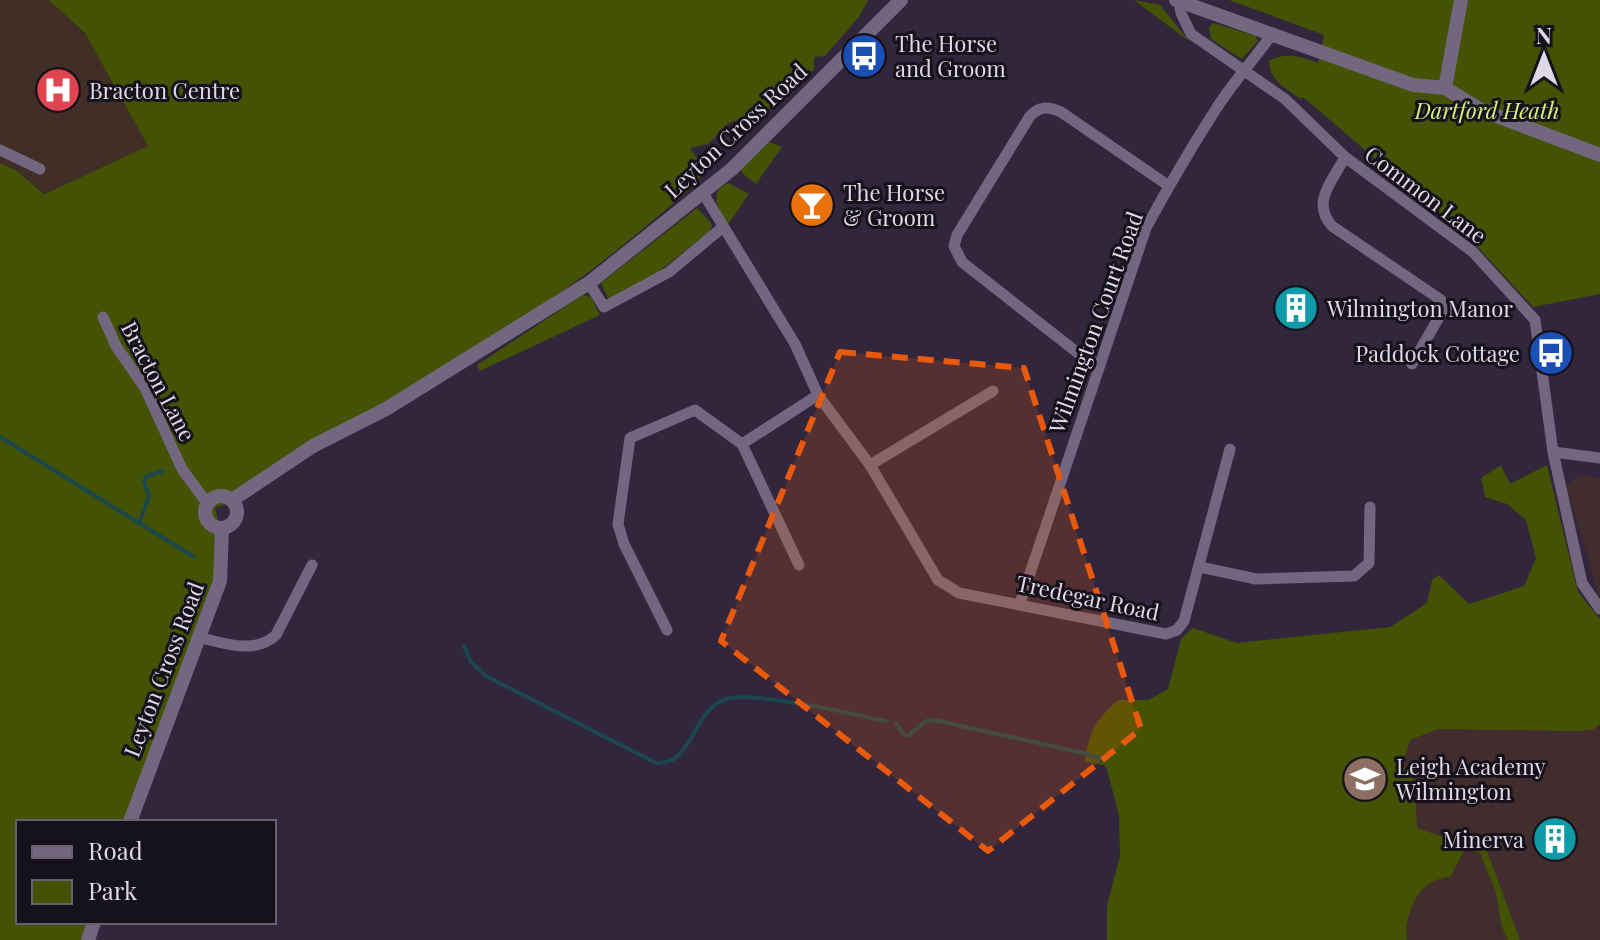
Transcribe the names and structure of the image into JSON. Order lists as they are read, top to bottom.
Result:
{
  "streets": {
    "street": [
      "Leyton Cross Road",
      "Common Lane",
      "Wilmington Court Road",
      "Bracton Lane",
      "Tredegar Road"
    ]
  },
  "crossings": [
    ["Leyton Cross Road", "Bracton Lane"],
    ["Leyton Cross Road", "Tredegar Road"],
    ["Common Lane", "Wilmington Court Road"],
    ["Wilmington Court Road", "Tredegar Road"]
  ],
  "parks": ["Dartford Heath"],
  "places": {
    "bus stop": ["The Horse and Groom", "Paddock Cottage"],
    "hospital": ["Bracton Centre"],
    "bar": ["The Horse & Groom"],
    "building": ["Wilmington Manor", "Minerva"],
    "school or university": ["Leigh Academy Wilmington"]
  },
  "legend": ["Road", "Park"],
  "north": "top"
}
